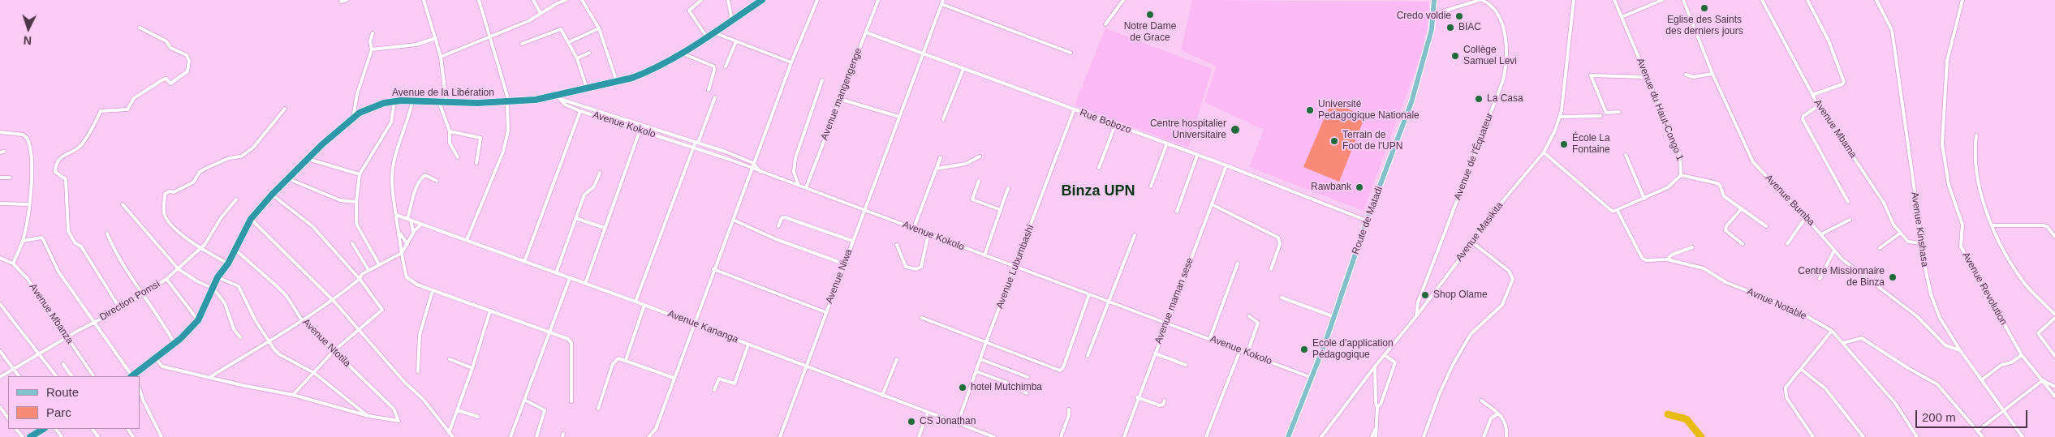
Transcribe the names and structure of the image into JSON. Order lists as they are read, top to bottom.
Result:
{
  "streets": {
    "highway": ["Avenue de la Libération"],
    "main road": ["Route de Matadi"],
    "street": [
      "Avenue mangengenge",
      "Avenue du Haut-Congo 1",
      "Rue Bobozo",
      "Avenue Kokolo",
      "Avenue Mbama",
      "Avenue de l'Équateur",
      "Avenue Bumba",
      "Avenue Kinshasa",
      "Avenue Masikita",
      "Avenue Lubumbashi",
      "Avenue Niwa",
      "Avenue Revolution",
      "Direction Pomsi",
      "Avenue maman sese",
      "Avnue Notable",
      "Avenue Mbanza",
      "Avenue Kananga",
      "Avenue Ntotila"
    ]
  },
  "crossings": [
    ["Avenue de la Libération", "Avenue Kokolo"],
    ["Avenue de la Libération", "Avenue Ntotila"],
    ["Avenue mangengenge", "Rue Bobozo"],
    ["Avenue mangengenge", "Avenue Kokolo"],
    ["Avenue du Haut-Congo 1", "Avnue Notable"],
    ["Rue Bobozo", "Route de Matadi"],
    ["Rue Bobozo", "Avenue Lubumbashi"],
    ["Rue Bobozo", "Avenue Niwa"],
    ["Rue Bobozo", "Avenue maman sese"],
    ["Avenue Kokolo", "Route de Matadi"],
    ["Avenue Kokolo", "Avenue Lubumbashi"],
    ["Avenue Kokolo", "Avenue Niwa"],
    ["Avenue Kokolo", "Avenue maman sese"],
    ["Avenue Mbama", "Avenue Kinshasa"],
    ["Avenue de l'Équateur", "Avenue Masikita"],
    ["Avenue Bumba", "Avenue Kinshasa"],
    ["Avenue Lubumbashi", "Avenue Kananga"],
    ["Avenue Niwa", "Avenue Kananga"],
    ["Direction Pomsi", "Avenue Mbanza"]
  ],
  "districts": ["Binza UPN"],
  "places": [
    "Eglise des Saints des derniers jours",
    "Notre Dame de Grace",
    "Credo voldie",
    "BIAC",
    "Collège Samuel Levi",
    "La Casa",
    "Université Pedagogique Nationale",
    "Centre hospitalier Universitaire",
    "Terrain de Foot de l'UPN",
    "École La Fontaine",
    "Rawbank",
    "Centre Missionnaire de Binza",
    "Shop Olame",
    "Ecole d'application Pédagogique",
    "hotel Mutchimba",
    "CS Jonathan"
  ],
  "legend": ["Route", "Parc"],
  "scale_bar": "200 m",
  "north": "bottom"
}
